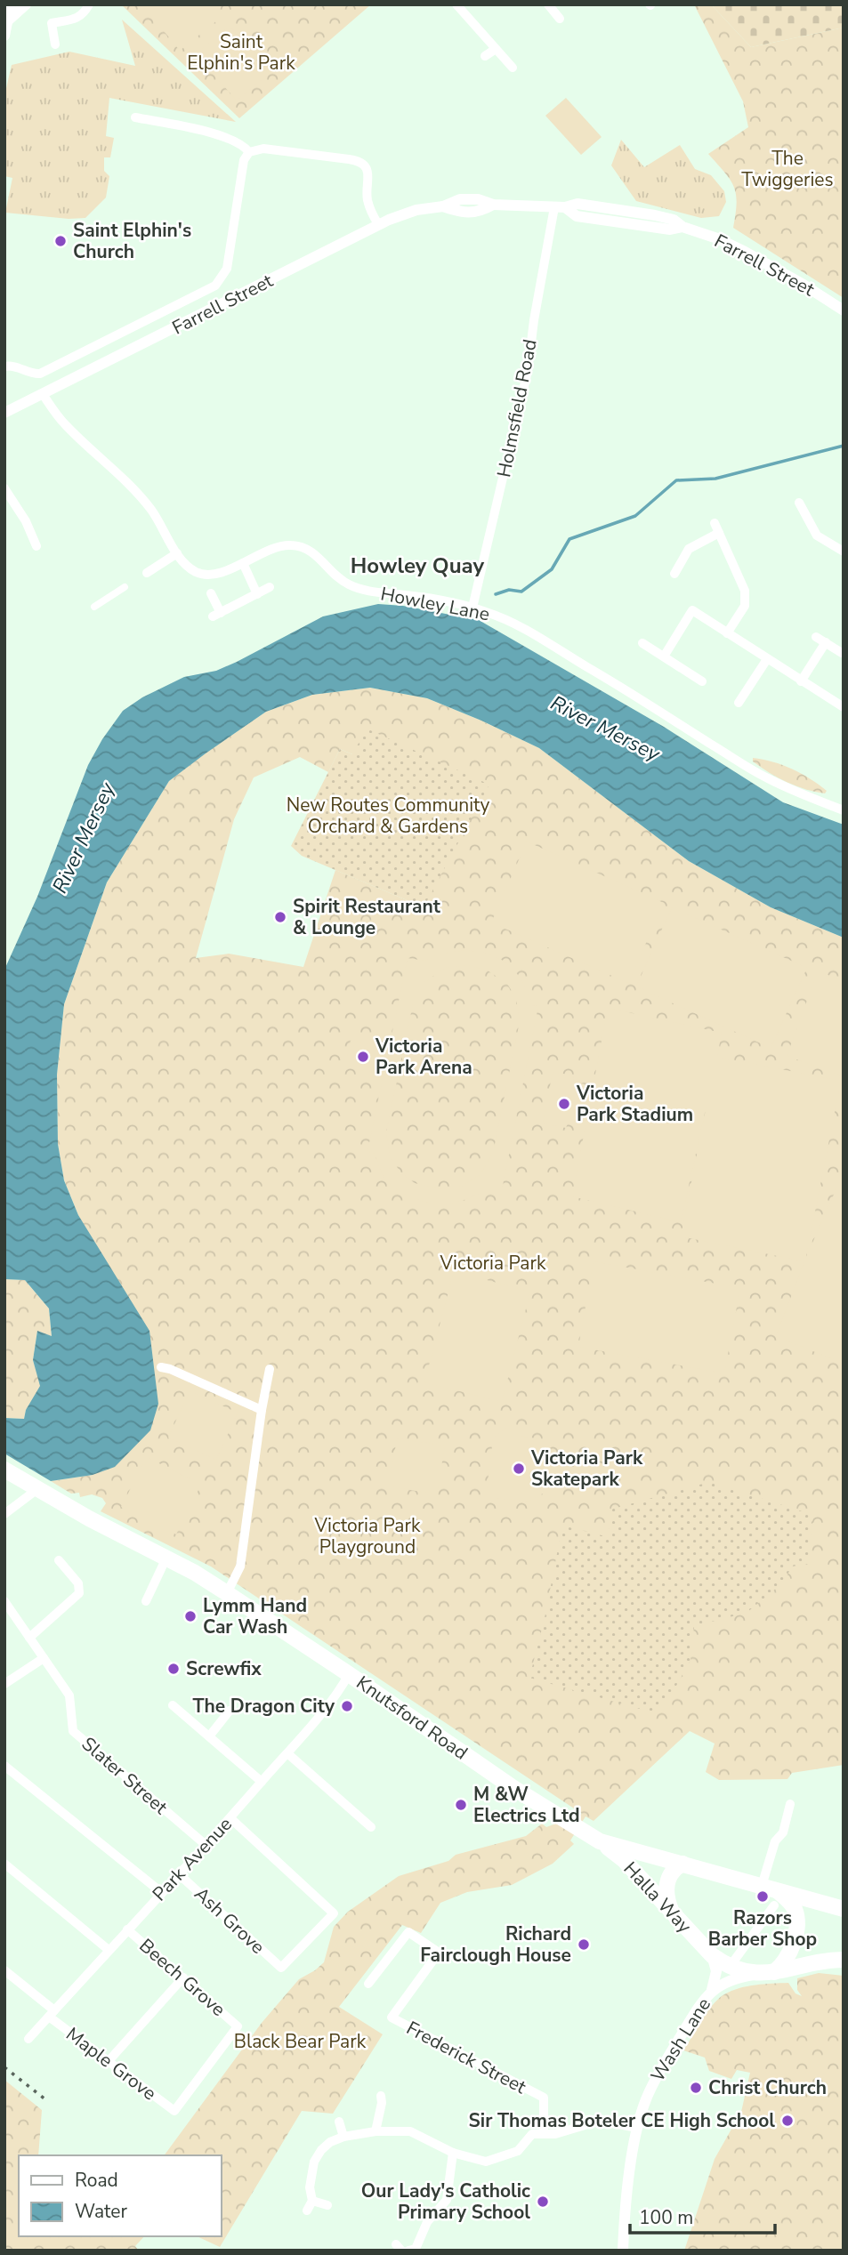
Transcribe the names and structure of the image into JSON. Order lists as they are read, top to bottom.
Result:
{
  "streets": {
    "highway": ["Knutsford Road", "Halla Way"],
    "street": [
      "Farrell Street",
      "Holmsfield Road",
      "Howley Lane",
      "Slater Street",
      "Park Avenue",
      "Ash Grove",
      "Beech Grove",
      "Wash Lane",
      "Frederick Street",
      "Maple Grove"
    ]
  },
  "crossings": [
    ["Farrell Street", "Holmsfield Road"],
    ["Farrell Street", "Howley Lane"],
    ["Holmsfield Road", "Howley Lane"],
    ["Knutsford Road", "Park Avenue"],
    ["Knutsford Road", "Halla Way"],
    ["Slater Street", "Park Avenue"],
    ["Park Avenue", "Ash Grove"],
    ["Park Avenue", "Beech Grove"],
    ["Park Avenue", "Maple Grove"],
    ["Beech Grove", "Maple Grove"]
  ],
  "districts": ["Howley Quay"],
  "water": ["River Mersey"],
  "parks": [
    "Saint Elphin's Park",
    "The Twiggeries",
    "New Routes Community Orchard & Gardens",
    "Victoria Park",
    "Victoria Park Playground",
    "Black Bear Park"
  ],
  "places": [
    "Saint Elphin's Church",
    "Spirit Restaurant & Lounge",
    "Victoria Park Arena",
    "Victoria Park Stadium",
    "Victoria Park Skatepark",
    "Lymm Hand Car Wash",
    "Screwfix",
    "The Dragon City",
    "M &W Electrics Ltd",
    "Razors Barber Shop",
    "Richard Fairclough House",
    "Christ Church",
    "Sir Thomas Boteler CE High School",
    "Our Lady's Catholic Primary School"
  ],
  "legend": ["Road", "Water"],
  "scale_bar": "100 m"
}
